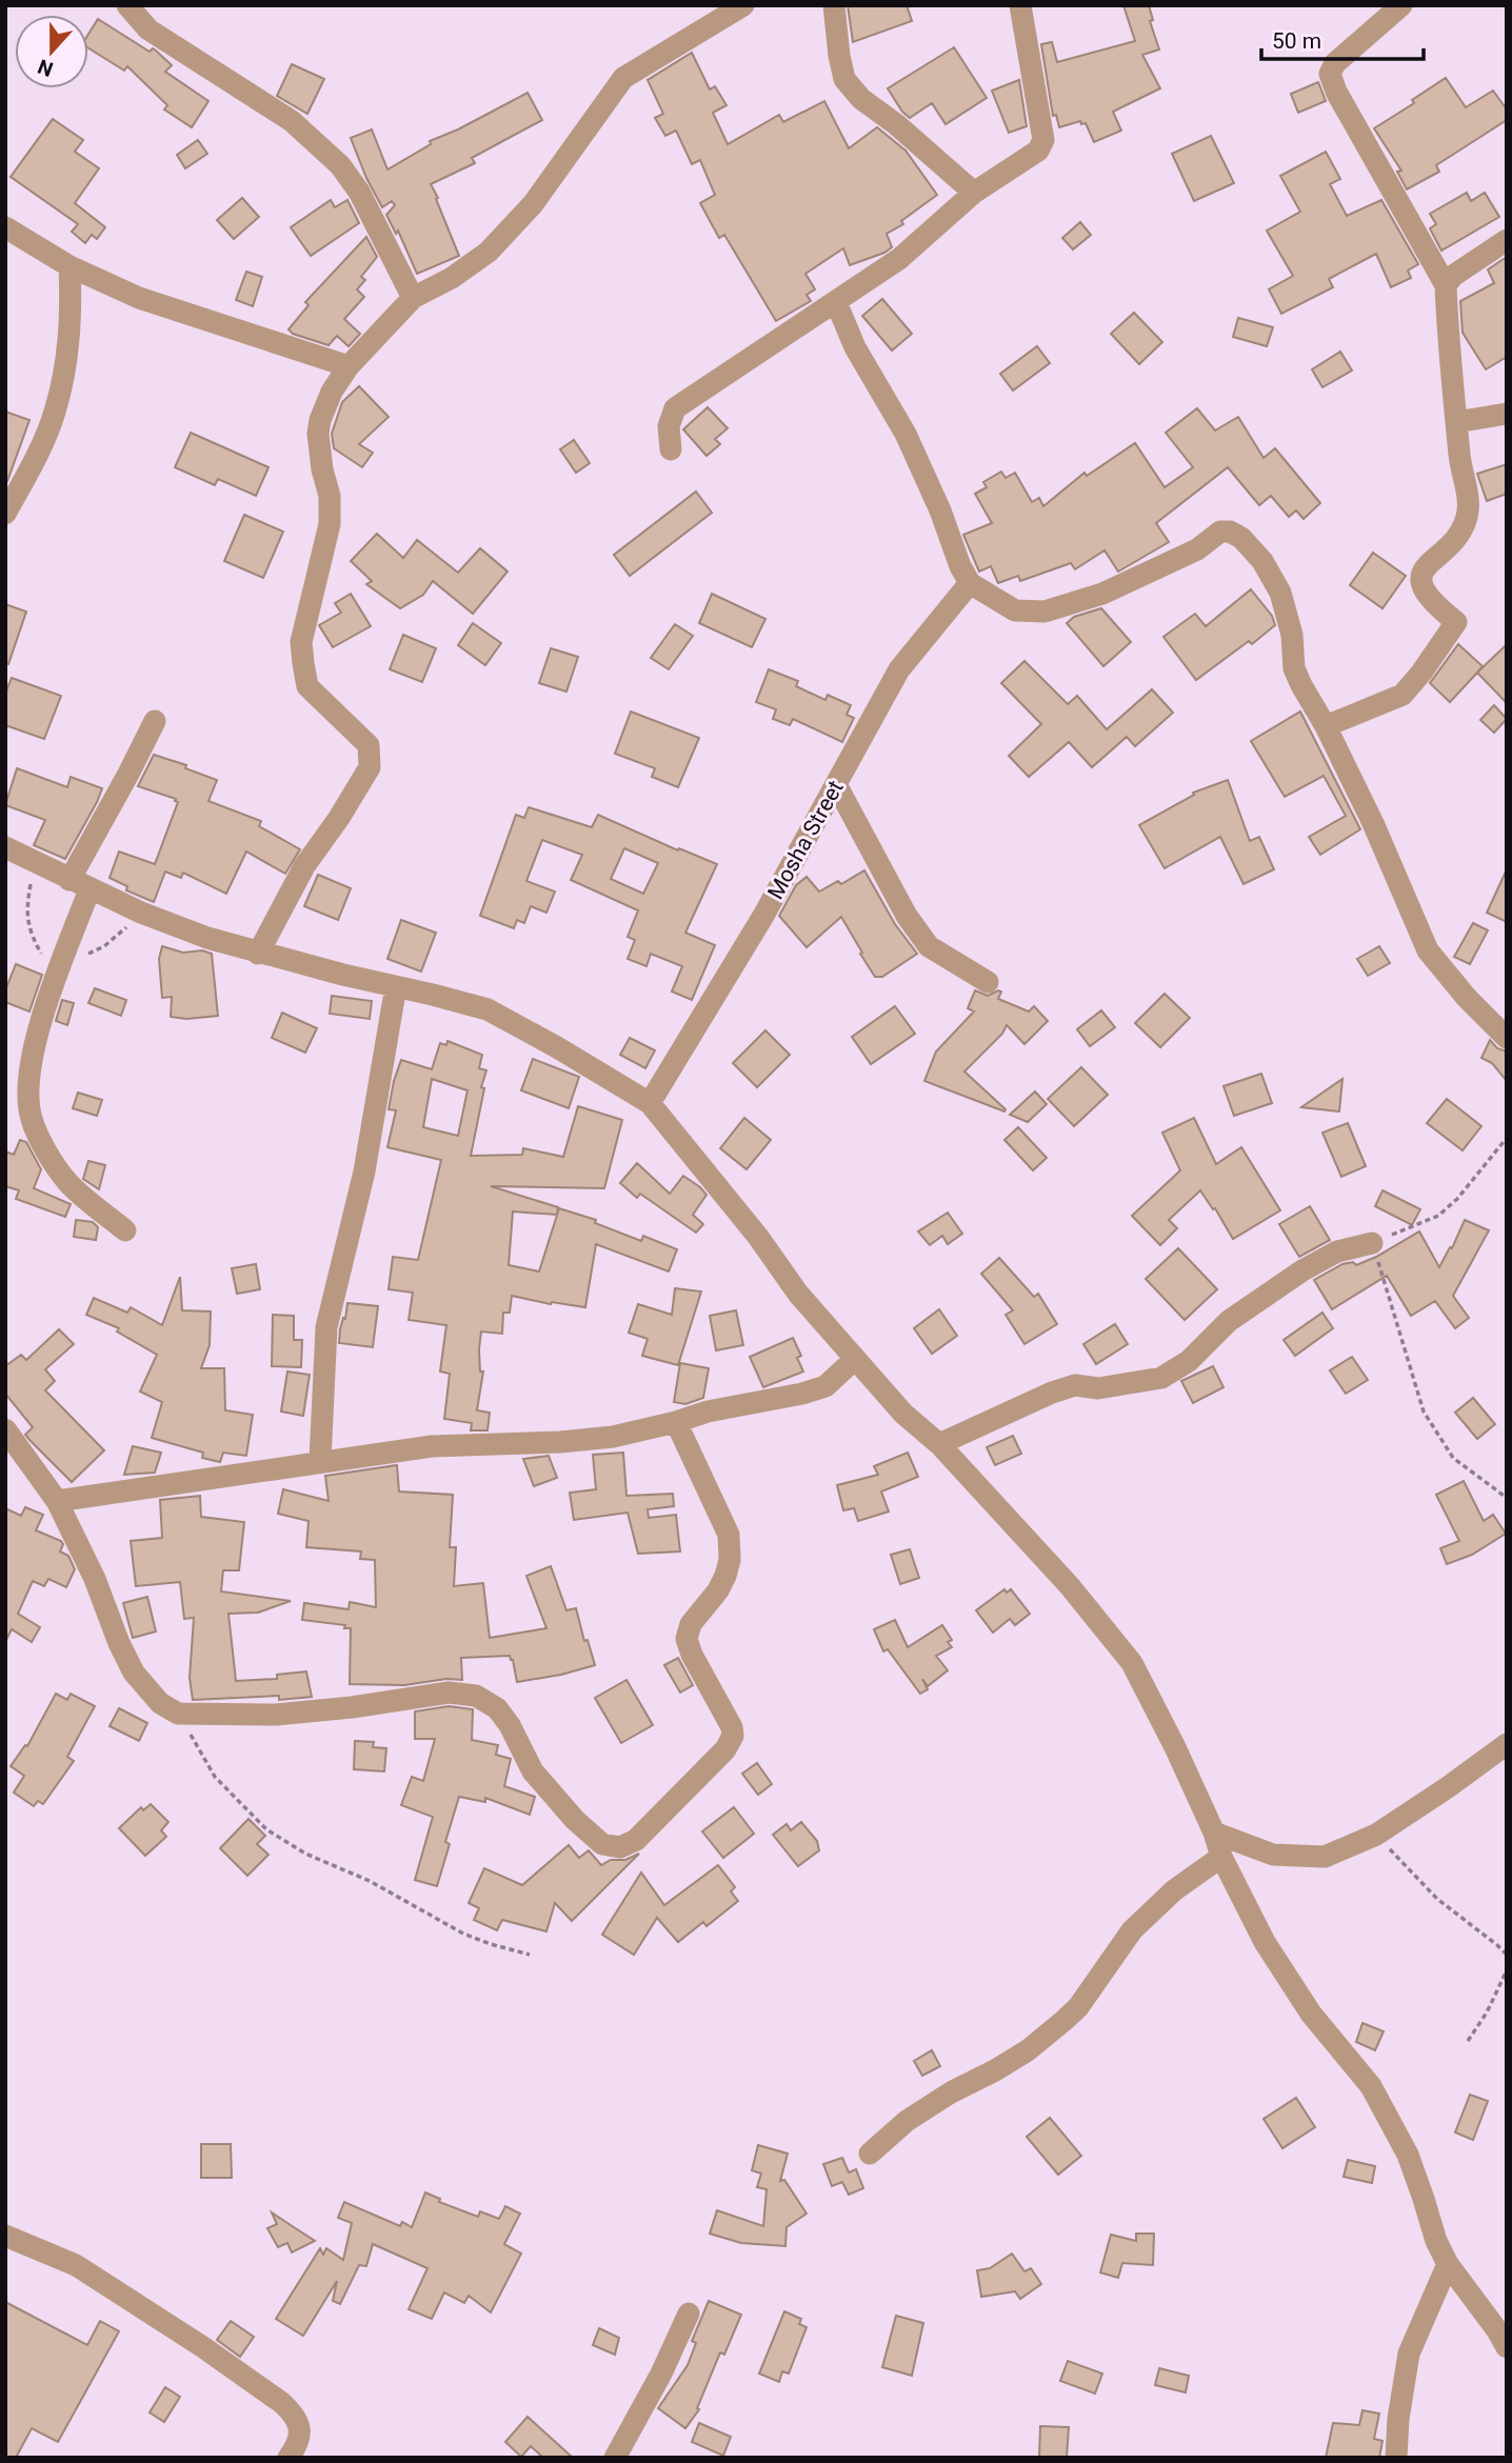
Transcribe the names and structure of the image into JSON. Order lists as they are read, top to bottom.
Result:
{
  "streets": {
    "street": ["Mosha Street"]
  },
  "scale_bar": "50 m",
  "north": "bottom"
}
